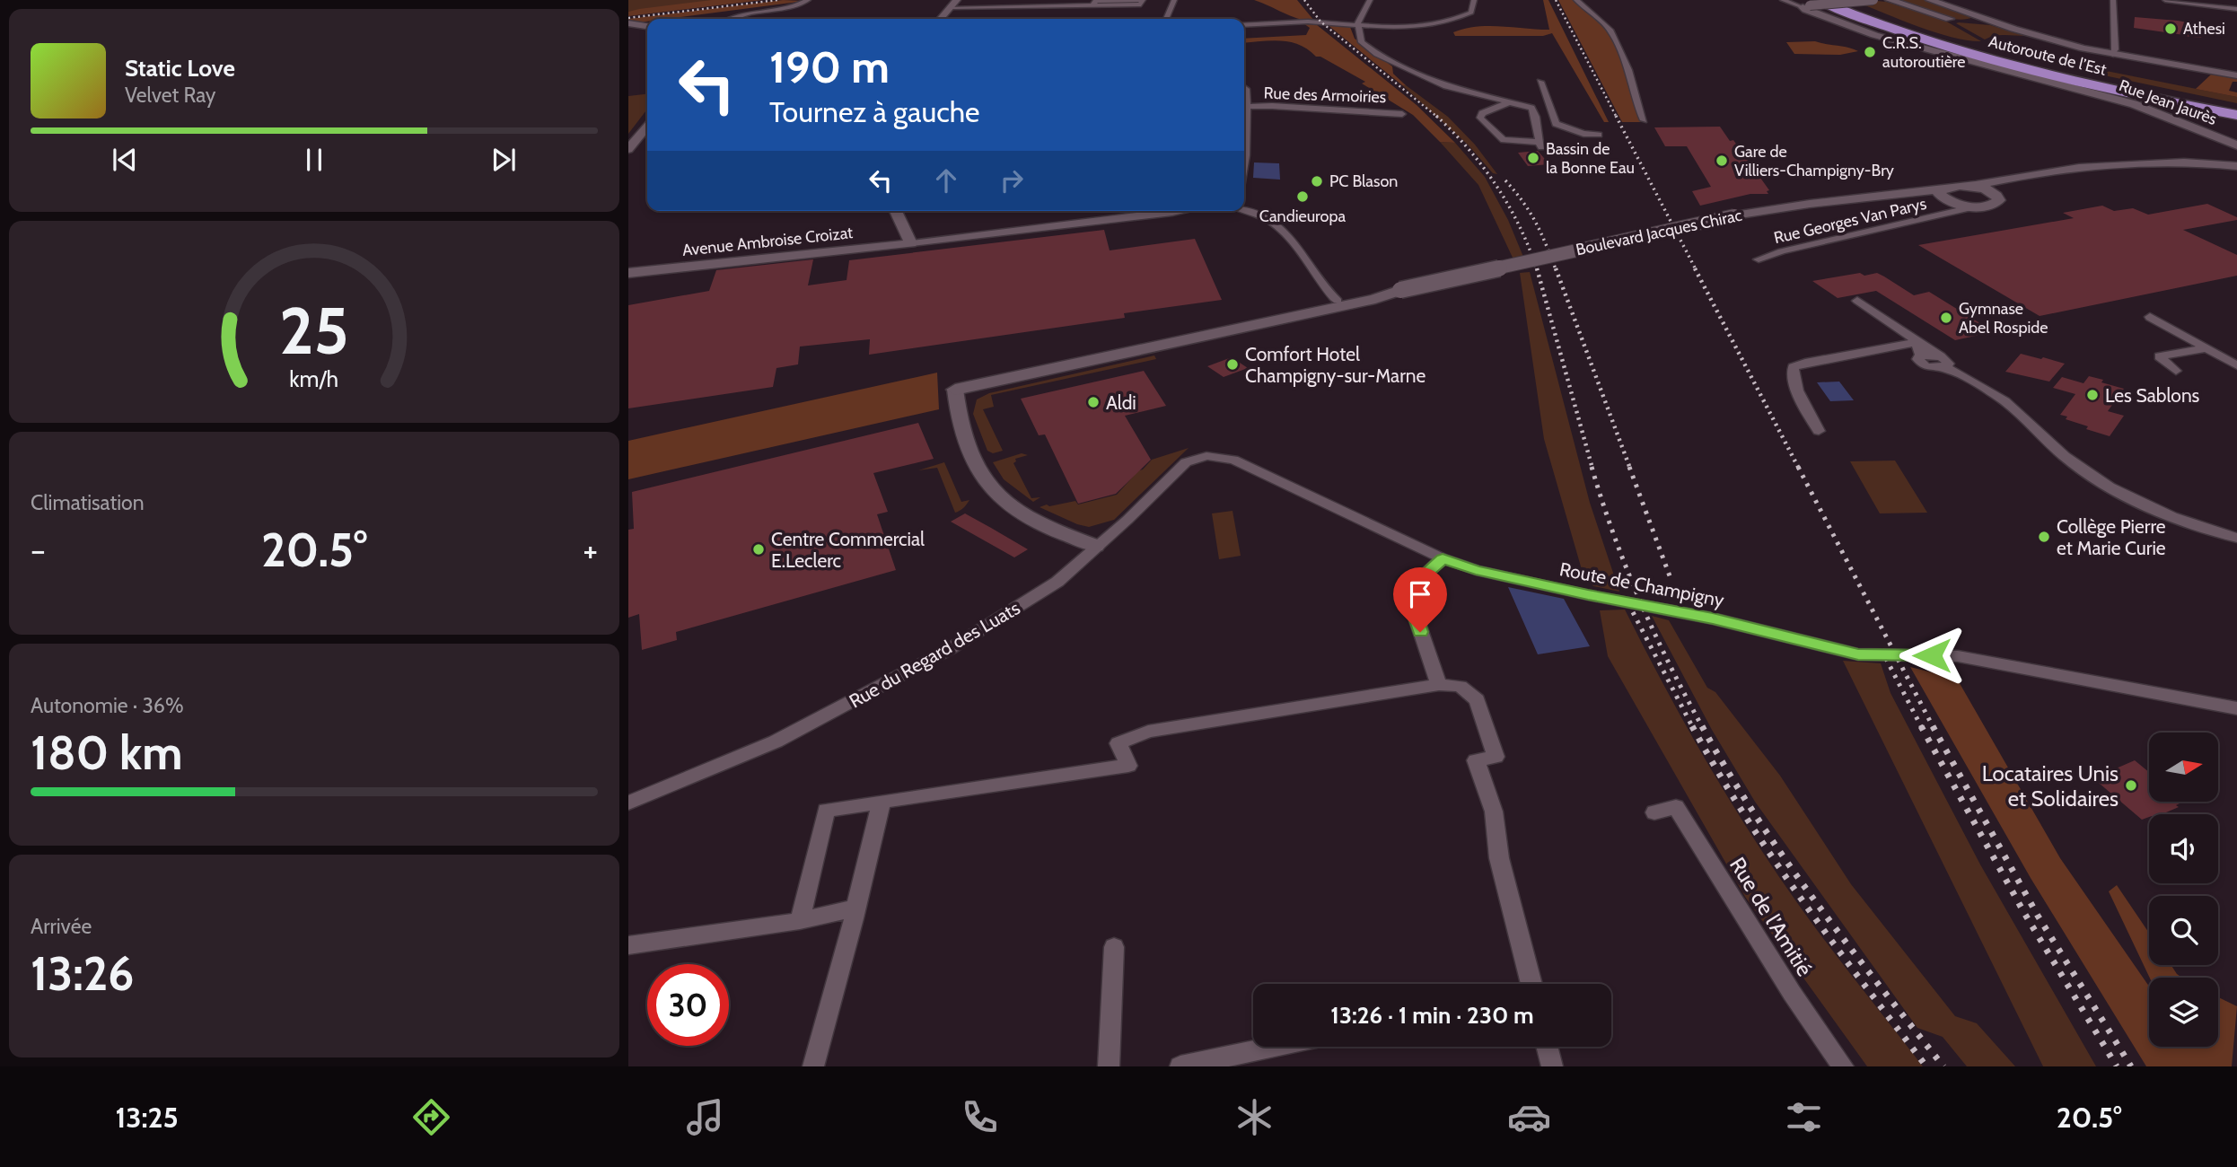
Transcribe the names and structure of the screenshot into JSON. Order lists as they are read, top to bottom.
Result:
{
  "streets": {
    "highway": ["Autoroute de l’Est"],
    "main road": ["Rue Jean Jaurès", "Boulevard Jacques Chirac"],
    "street": [
      "Rue des Armoiries",
      "Rue Georges Van Parys",
      "Avenue Ambroise Croizat",
      "Route de Champigny",
      "Rue du Regard des Luats",
      "Rue de l’Amitié"
    ]
  },
  "crossings": [
    ["Autoroute de l’Est", "Rue Jean Jaurès"],
    ["Rue Georges Van Parys", "Boulevard Jacques Chirac"],
    ["Route de Champigny", "Rue du Regard des Luats"]
  ],
  "places": [
    "Athesi",
    "C.R.S. autoroutière",
    "Bassin de la Bonne Eau",
    "Gare de Villiers-Champigny-Bry",
    "PC Blason",
    "Candieuropa",
    "Gymnase Abel Rospide",
    "Comfort Hotel Champigny-sur-Marne",
    "Les Sablons",
    "Aldi",
    "Collège Pierre et Marie Curie",
    "Centre Commercial E.Leclerc",
    "Locataires Unis et Solidaires"
  ],
  "north": "right",
  "page": {
    "turn": ["190 m", "Tournez à gauche"],
    "song": ["Static Love", "Velvet Ray"],
    "tile": [
      "Climatisation",
      ["Autonomie · 36%", "180 km"],
      ["Arrivée", "13:26"]
    ],
    "heat": ["−", "20.5°", "+"],
    "limit": "30",
    "trip": "13:26 · 1 min · 230 m",
    "tabs": ["13:25", "20.5°"],
    "gauge": ["25", "km/h"]
  }
}
